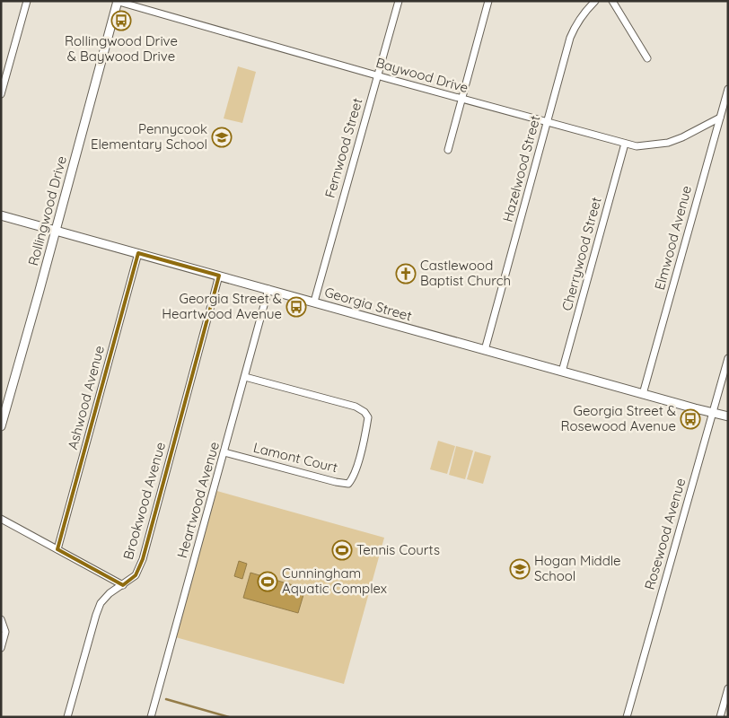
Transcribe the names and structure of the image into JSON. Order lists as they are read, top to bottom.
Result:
{
  "streets": {
    "main road": ["Rollingwood Drive", "Georgia Street"],
    "street": [
      "Baywood Drive",
      "Fernwood Street",
      "Hazelwood Street",
      "Elmwood Avenue",
      "Cherrywood Street",
      "Ashwood Avenue",
      "Lamont Court",
      "Heartwood Avenue",
      "Brookwood Avenue",
      "Rosewood Avenue"
    ]
  },
  "crossings": [
    ["Baywood Drive", "Fernwood Street"],
    ["Baywood Drive", "Hazelwood Street"],
    ["Baywood Drive", "Rollingwood Drive"],
    ["Baywood Drive", "Elmwood Avenue"],
    ["Baywood Drive", "Cherrywood Street"],
    ["Fernwood Street", "Georgia Street"],
    ["Hazelwood Street", "Georgia Street"],
    ["Rollingwood Drive", "Georgia Street"],
    ["Elmwood Avenue", "Georgia Street"],
    ["Cherrywood Street", "Georgia Street"],
    ["Georgia Street", "Ashwood Avenue"],
    ["Georgia Street", "Heartwood Avenue"],
    ["Georgia Street", "Brookwood Avenue"],
    ["Georgia Street", "Rosewood Avenue"],
    ["Lamont Court", "Heartwood Avenue"]
  ],
  "places": {
    "bus stop": ["Rollingwood Drive & Baywood Drive", "Georgia Street & Heartwood Avenue", "Georgia Street & Rosewood Avenue"],
    "school or university": ["Pennycook Elementary School", "Hogan Middle School"],
    "church": ["Castlewood Baptist Church"],
    "sports": ["Tennis Courts", "Cunningham Aquatic Complex"]
  }
}
